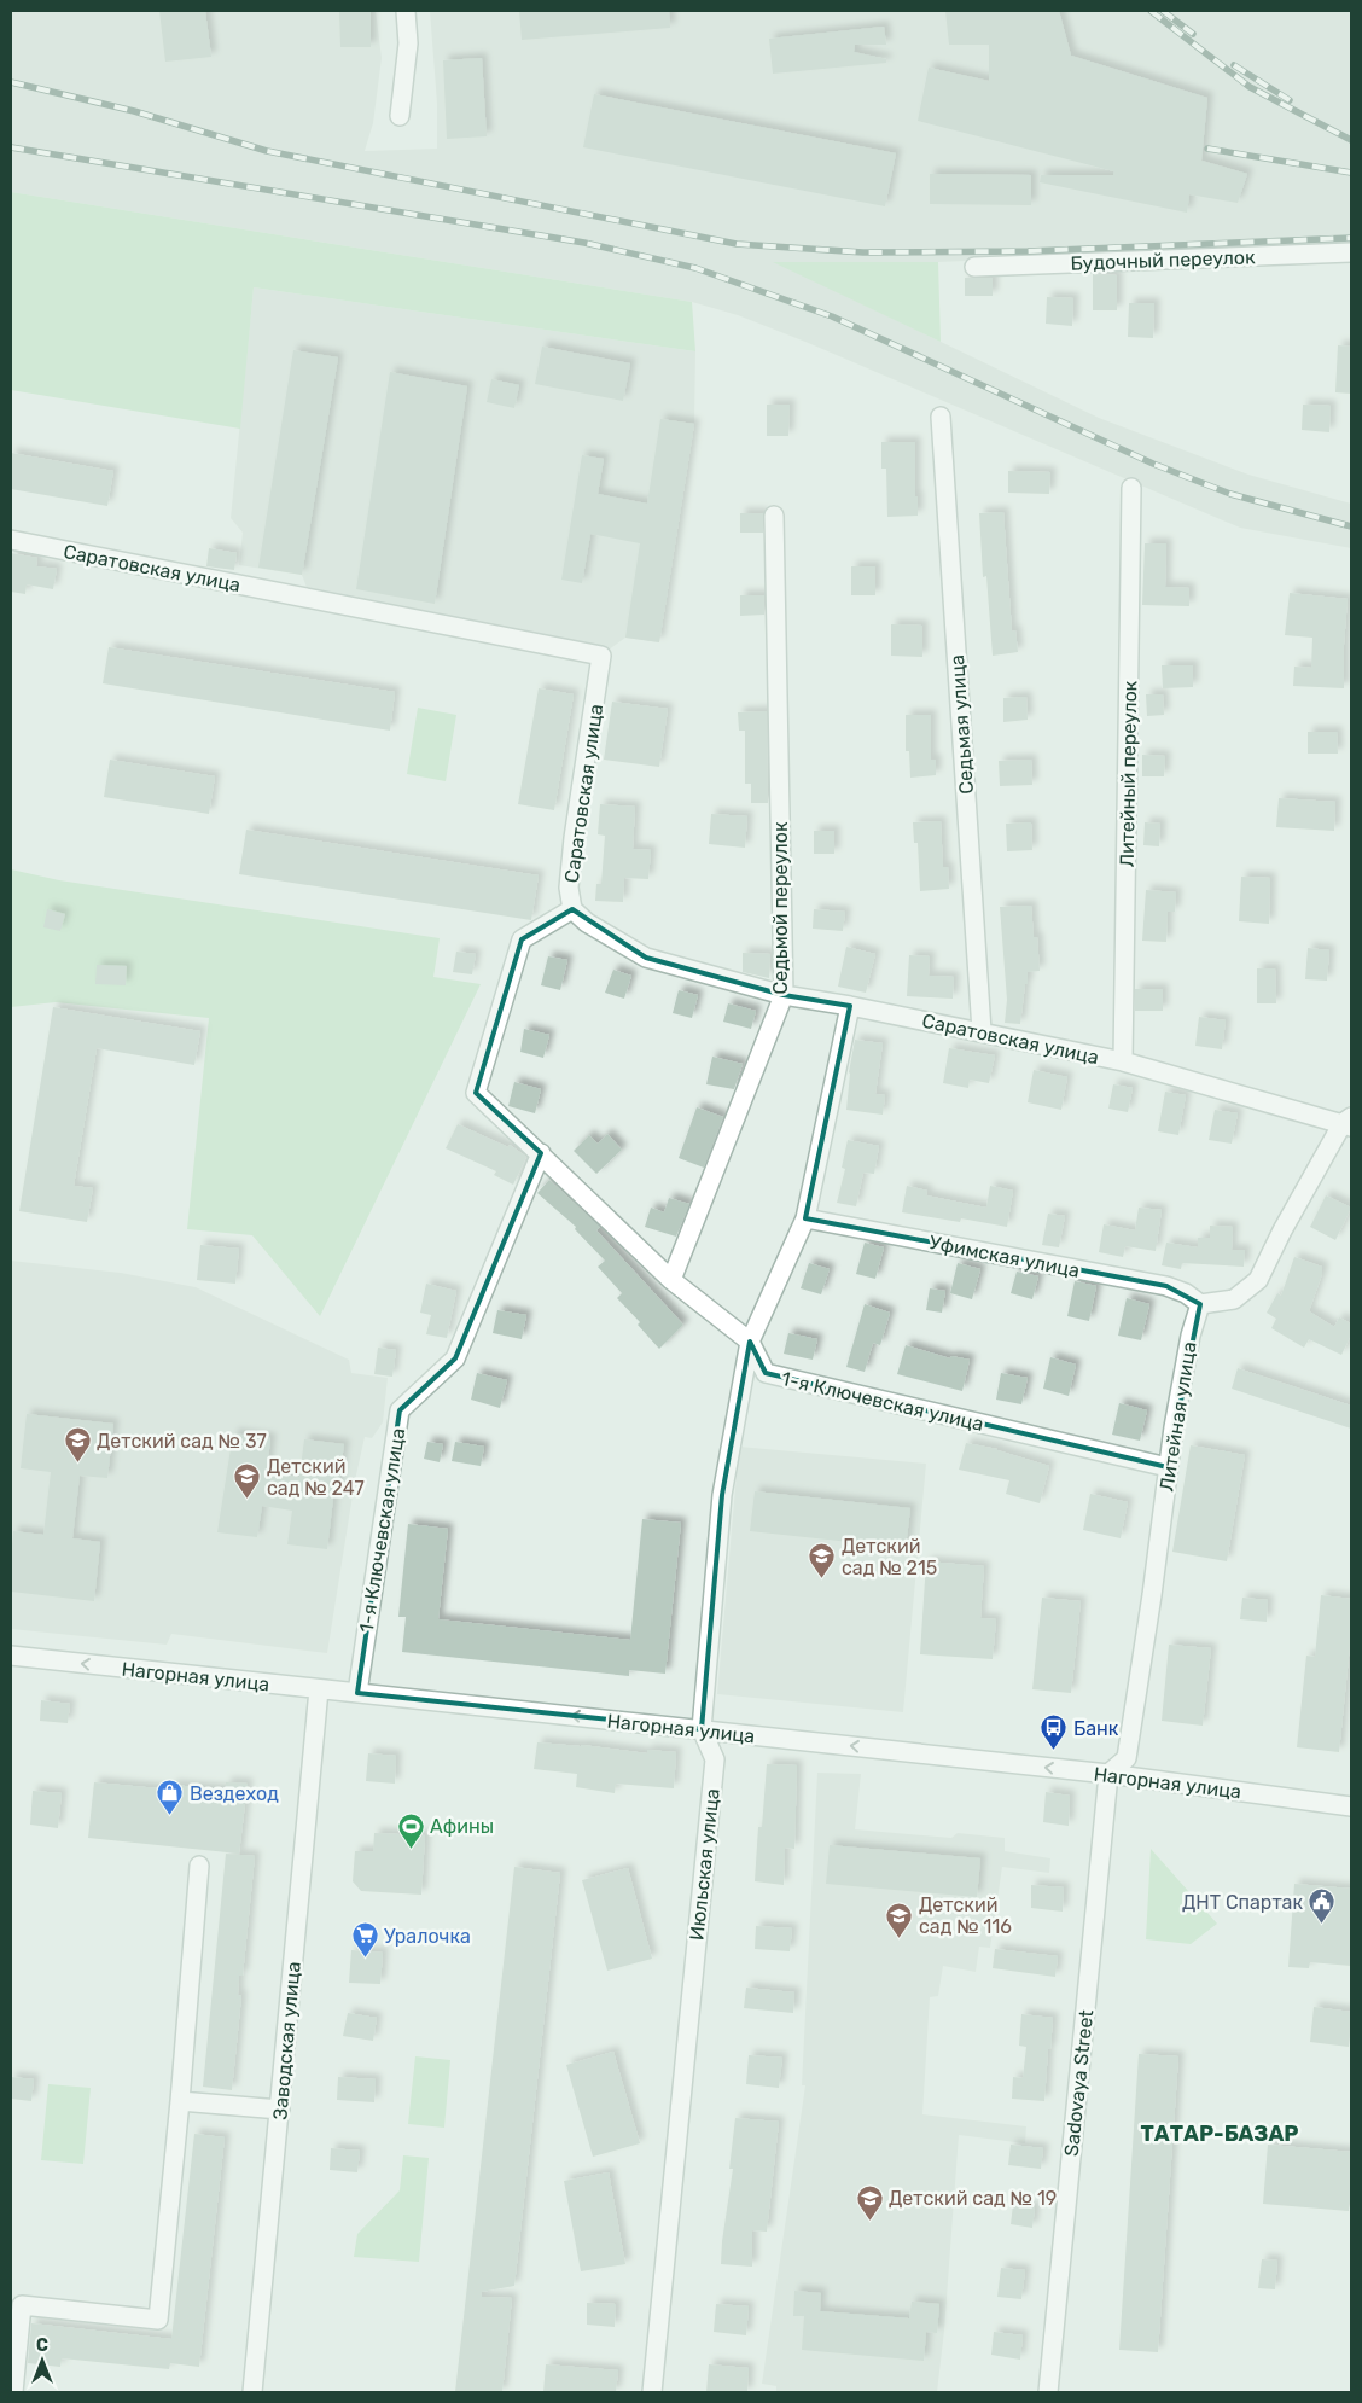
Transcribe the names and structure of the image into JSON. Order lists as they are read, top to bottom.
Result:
{
  "streets": {
    "street": [
      "Будочный переулок",
      "Саратовская улица",
      "Седьмая улица",
      "Литейный переулок",
      "Седьмой переулок",
      "Уфимская улица",
      "1-я Ключевская улица",
      "Литейная улица",
      "Нагорная улица",
      "Июльская улица",
      "Заводская улица",
      "Sadovaya Street"
    ]
  },
  "crossings": [
    ["Саратовская улица", "Седьмая улица"],
    ["Саратовская улица", "Литейный переулок"],
    ["Саратовская улица", "Седьмой переулок"],
    ["Саратовская улица", "1-я Ключевская улица"],
    ["Седьмой переулок", "1-я Ключевская улица"],
    ["Уфимская улица", "Литейная улица"],
    ["1-я Ключевская улица", "Литейная улица"],
    ["1-я Ключевская улица", "Нагорная улица"],
    ["1-я Ключевская улица", "Июльская улица"],
    ["Литейная улица", "Нагорная улица"],
    ["Литейная улица", "Sadovaya Street"],
    ["Нагорная улица", "Июльская улица"],
    ["Нагорная улица", "Заводская улица"],
    ["Нагорная улица", "Sadovaya Street"]
  ],
  "one_way": ["Нагорная улица"],
  "districts": ["ТАТАР-БАЗАР"],
  "places": {
    "school or university": [
      "Детский сад № 37",
      "Детский сад № 247",
      "Детский сад № 215",
      "Детский сад № 116",
      "Детский сад № 19"
    ],
    "bus stop": ["Банк"],
    "shop": ["Вездеход"],
    "sports": ["Афины"],
    "public building": ["ДНТ Спартак"],
    "supermarket": ["Уралочка"]
  },
  "north": "top"
}
